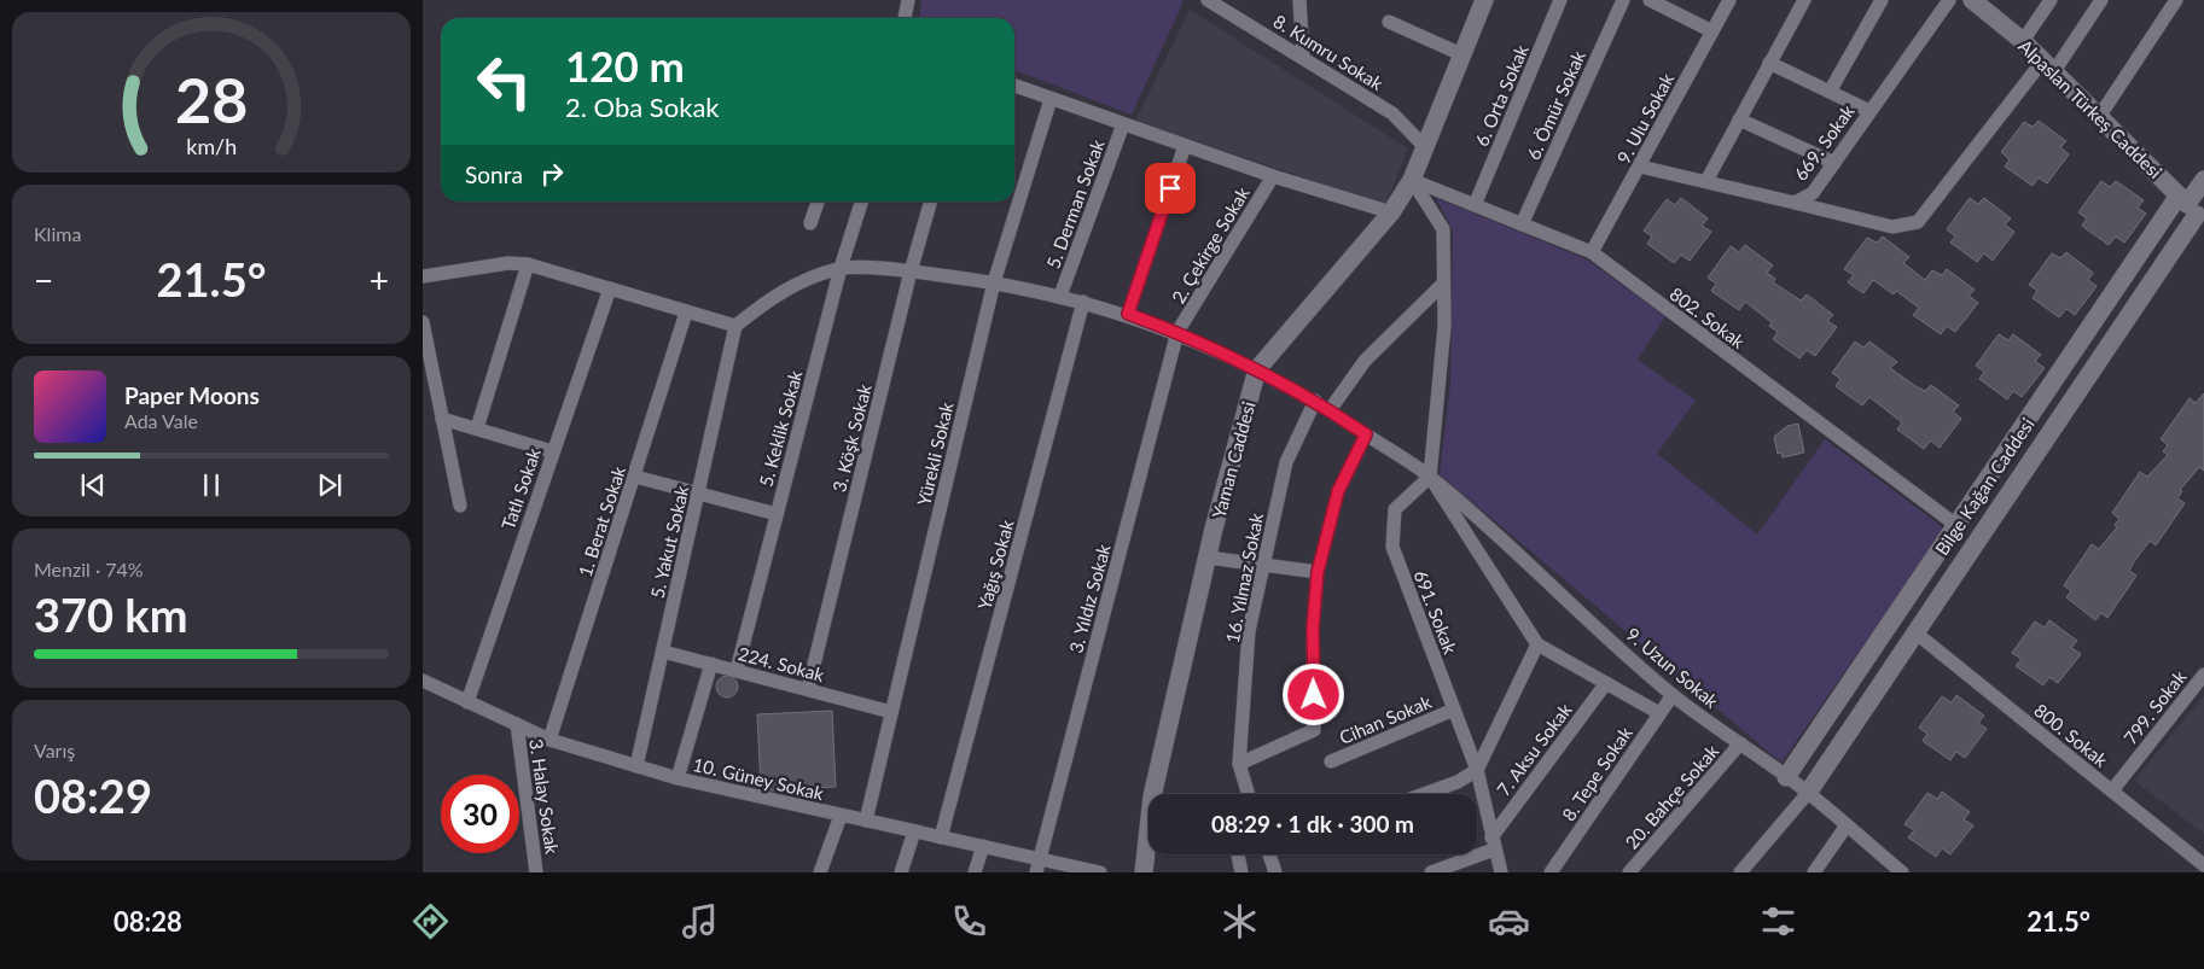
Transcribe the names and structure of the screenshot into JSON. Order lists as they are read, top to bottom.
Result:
{
  "streets": {
    "street": [
      "8. Kumru Sokak",
      "6. Orta Sokak",
      "6. Ömür Sokak",
      "Alpaslan Türkeş Caddesi",
      "9. Ulu Sokak",
      "669. Sokak",
      "5. Derman Sokak",
      "2. Çekirge Sokak",
      "802. Sokak",
      "5. Keklik Sokak",
      "3. Köşk Sokak",
      "Yürekli Sokak",
      "Yaman Caddesi",
      "Bilge Kağan Caddesi",
      "Tatlı Sokak",
      "1. Berat Sokak",
      "5. Yakut Sokak",
      "Yağış Sokak",
      "16. Yılmaz Sokak",
      "3. Yıldız Sokak",
      "691. Sokak",
      "224. Sokak",
      "9. Uzun Sokak",
      "799. Sokak",
      "Cihan Sokak",
      "800. Sokak",
      "7. Aksu Sokak",
      "8. Tepe Sokak",
      "10. Güney Sokak",
      "3. Halay Sokak",
      "20. Bahçe Sokak"
    ]
  },
  "crossings": [
    ["8. Kumru Sokak", "Yaman Caddesi"],
    ["6. Orta Sokak", "802. Sokak"],
    ["6. Ömür Sokak", "802. Sokak"],
    ["Alpaslan Türkeş Caddesi", "Bilge Kağan Caddesi"],
    ["9. Ulu Sokak", "669. Sokak"],
    ["9. Ulu Sokak", "802. Sokak"],
    ["5. Derman Sokak", "9. Uzun Sokak"],
    ["2. Çekirge Sokak", "3. Yıldız Sokak"],
    ["2. Çekirge Sokak", "9. Uzun Sokak"],
    ["802. Sokak", "Yaman Caddesi"],
    ["802. Sokak", "Bilge Kağan Caddesi"],
    ["5. Keklik Sokak", "224. Sokak"],
    ["5. Keklik Sokak", "9. Uzun Sokak"],
    ["3. Köşk Sokak", "224. Sokak"],
    ["3. Köşk Sokak", "9. Uzun Sokak"],
    ["Yürekli Sokak", "224. Sokak"],
    ["Yürekli Sokak", "9. Uzun Sokak"],
    ["Yürekli Sokak", "10. Güney Sokak"],
    ["Yaman Caddesi", "9. Uzun Sokak"],
    ["Bilge Kağan Caddesi", "9. Uzun Sokak"],
    ["Bilge Kağan Caddesi", "800. Sokak"],
    ["Tatlı Sokak", "10. Güney Sokak"],
    ["1. Berat Sokak", "10. Güney Sokak"],
    ["5. Yakut Sokak", "224. Sokak"],
    ["5. Yakut Sokak", "10. Güney Sokak"],
    ["Yağış Sokak", "9. Uzun Sokak"],
    ["Yağış Sokak", "10. Güney Sokak"],
    ["16. Yılmaz Sokak", "9. Uzun Sokak"],
    ["3. Yıldız Sokak", "9. Uzun Sokak"],
    ["3. Yıldız Sokak", "10. Güney Sokak"],
    ["691. Sokak", "9. Uzun Sokak"],
    ["691. Sokak", "Cihan Sokak"],
    ["691. Sokak", "7. Aksu Sokak"],
    ["9. Uzun Sokak", "8. Tepe Sokak"],
    ["9. Uzun Sokak", "20. Bahçe Sokak"],
    ["799. Sokak", "800. Sokak"],
    ["10. Güney Sokak", "3. Halay Sokak"]
  ],
  "page": {
    "turn": ["120 m", "2. Oba Sokak"],
    "then": "Sonra",
    "tile": [
      "Klima",
      ["Menzil · 74%", "370 km"],
      ["Varış", "08:29"]
    ],
    "heat": ["−", "21.5°", "+"],
    "song": ["Paper Moons", "Ada Vale"],
    "limit": "30",
    "trip": "08:29 · 1 dk · 300 m",
    "tabs": ["08:28", "21.5°"],
    "gauge": ["28", "km/h"]
  }
}
